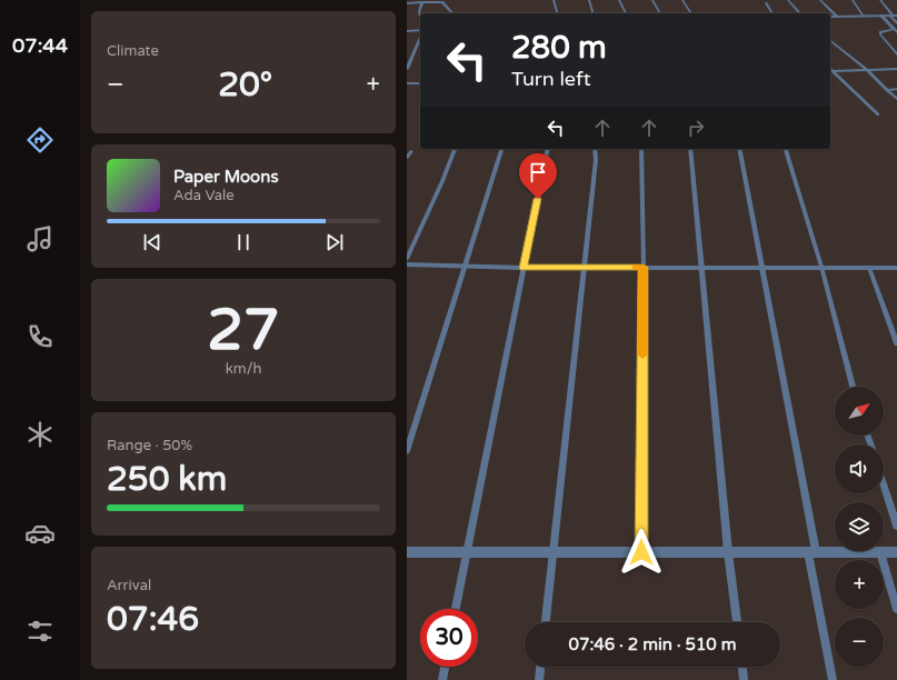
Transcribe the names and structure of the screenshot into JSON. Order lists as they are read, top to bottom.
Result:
{
  "north": "top right",
  "page": {
    "tabs": "07:44",
    "tile": [
      "Climate",
      ["27", "km/h"],
      ["Range · 50%", "250 km"],
      ["Arrival", "07:46"]
    ],
    "turn": ["280 m", "Turn left"],
    "heat": ["−", "20°", "+"],
    "song": ["Paper Moons", "Ada Vale"],
    "map_buttons": ["+", "−"],
    "limit": "30",
    "trip": "07:46 · 2 min · 510 m"
  }
}
